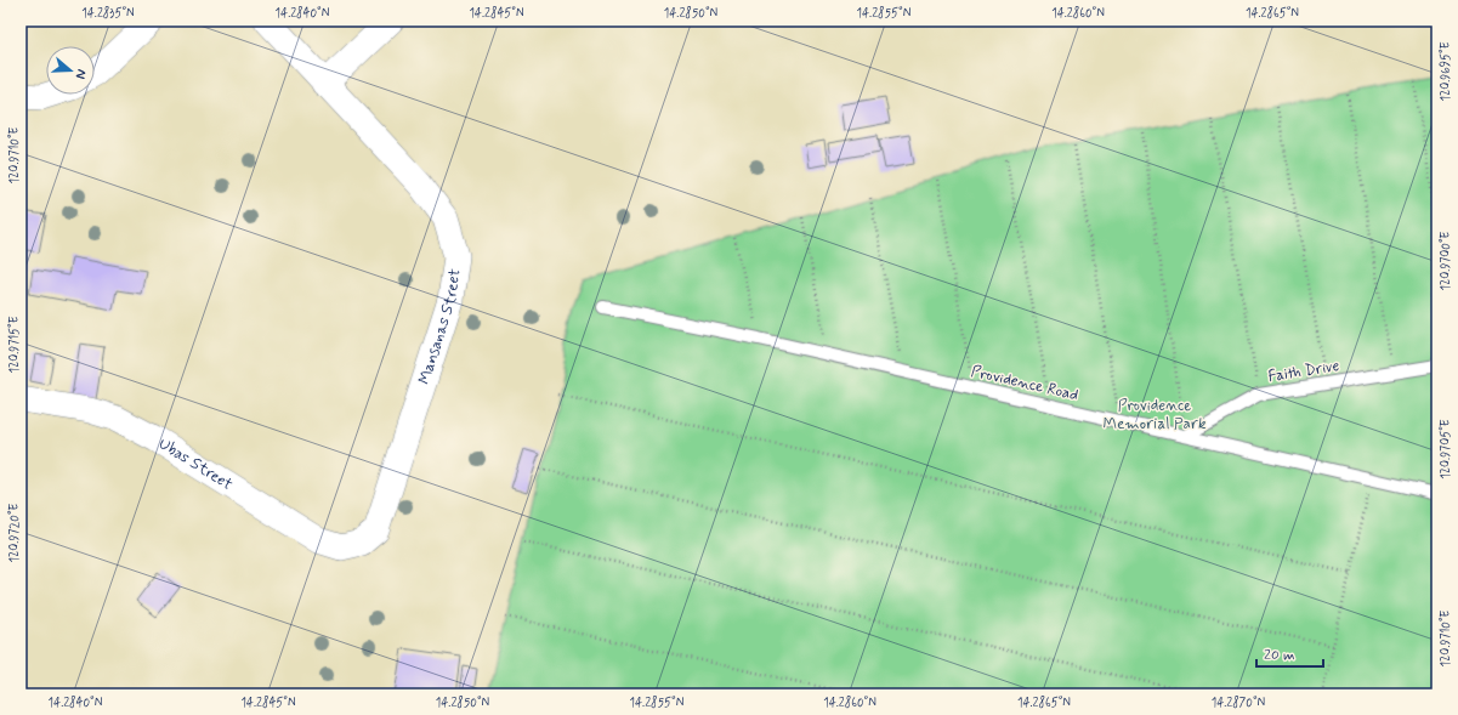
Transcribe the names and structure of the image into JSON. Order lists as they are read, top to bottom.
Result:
{
  "streets": {
    "street": ["Mansanas Street", "Ubas Street"],
    "lane": ["Faith Drive", "Providence Road"]
  },
  "crossings": [
    ["Mansanas Street", "Ubas Street"],
    ["Faith Drive", "Providence Road"]
  ],
  "parks": ["Providence Memorial Park"],
  "scale_bar": "20 m",
  "north": "right",
  "coordinates": [
    "14.2835°N",
    "14.2840°N",
    "14.2845°N",
    "14.2850°N",
    "14.2855°N",
    "14.2860°N",
    "14.2865°N",
    "120.9695°E",
    "120.9710°E",
    "120.9700°E",
    "120.9715°E",
    "120.9705°E",
    "120.9720°E",
    "14.2870°N"
  ]
}
